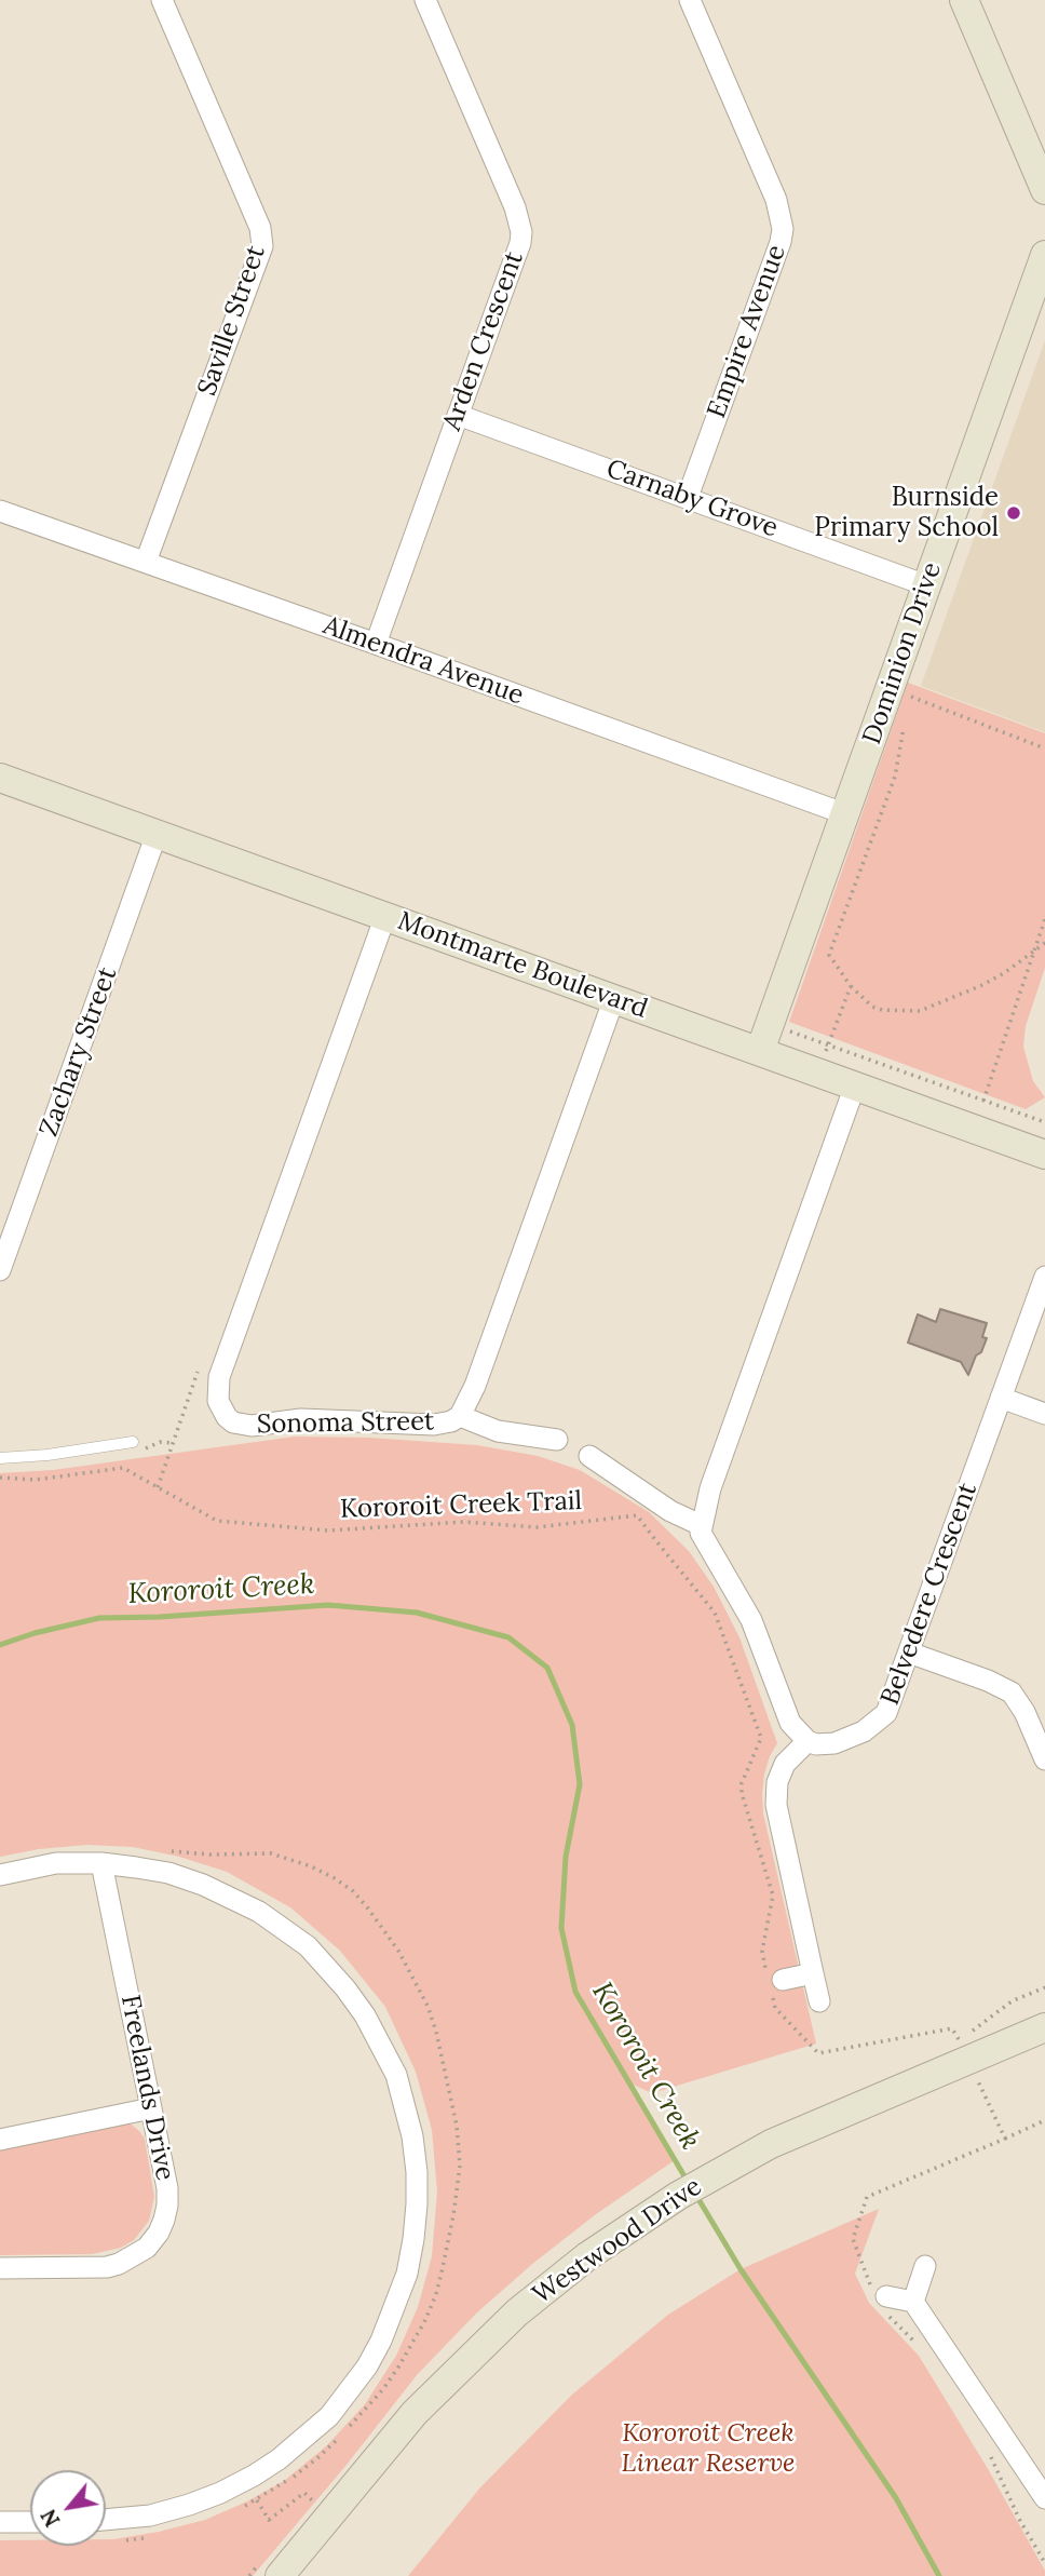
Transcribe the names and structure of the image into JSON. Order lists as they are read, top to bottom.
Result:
{
  "streets": {
    "street": [
      "Saville Street",
      "Empire Avenue",
      "Arden Crescent",
      "Carnaby Grove",
      "Dominion Drive",
      "Almendra Avenue",
      "Montmarte Boulevard",
      "Zachary Street",
      "Sonoma Street",
      "Belvedere Crescent",
      "Freelands Drive",
      "Westwood Drive"
    ],
    "path": ["Kororoit Creek Trail"]
  },
  "crossings": [
    ["Saville Street", "Almendra Avenue"],
    ["Empire Avenue", "Carnaby Grove"],
    ["Arden Crescent", "Carnaby Grove"],
    ["Arden Crescent", "Almendra Avenue"],
    ["Carnaby Grove", "Dominion Drive"],
    ["Dominion Drive", "Almendra Avenue"],
    ["Dominion Drive", "Montmarte Boulevard"],
    ["Montmarte Boulevard", "Zachary Street"],
    ["Montmarte Boulevard", "Sonoma Street"],
    ["Kororoit Creek Trail", "Westwood Drive"]
  ],
  "water": ["Kororoit Creek"],
  "parks": ["Kororoit Creek Linear Reserve"],
  "places": ["Burnside Primary School"],
  "north": "bottom left"
}
